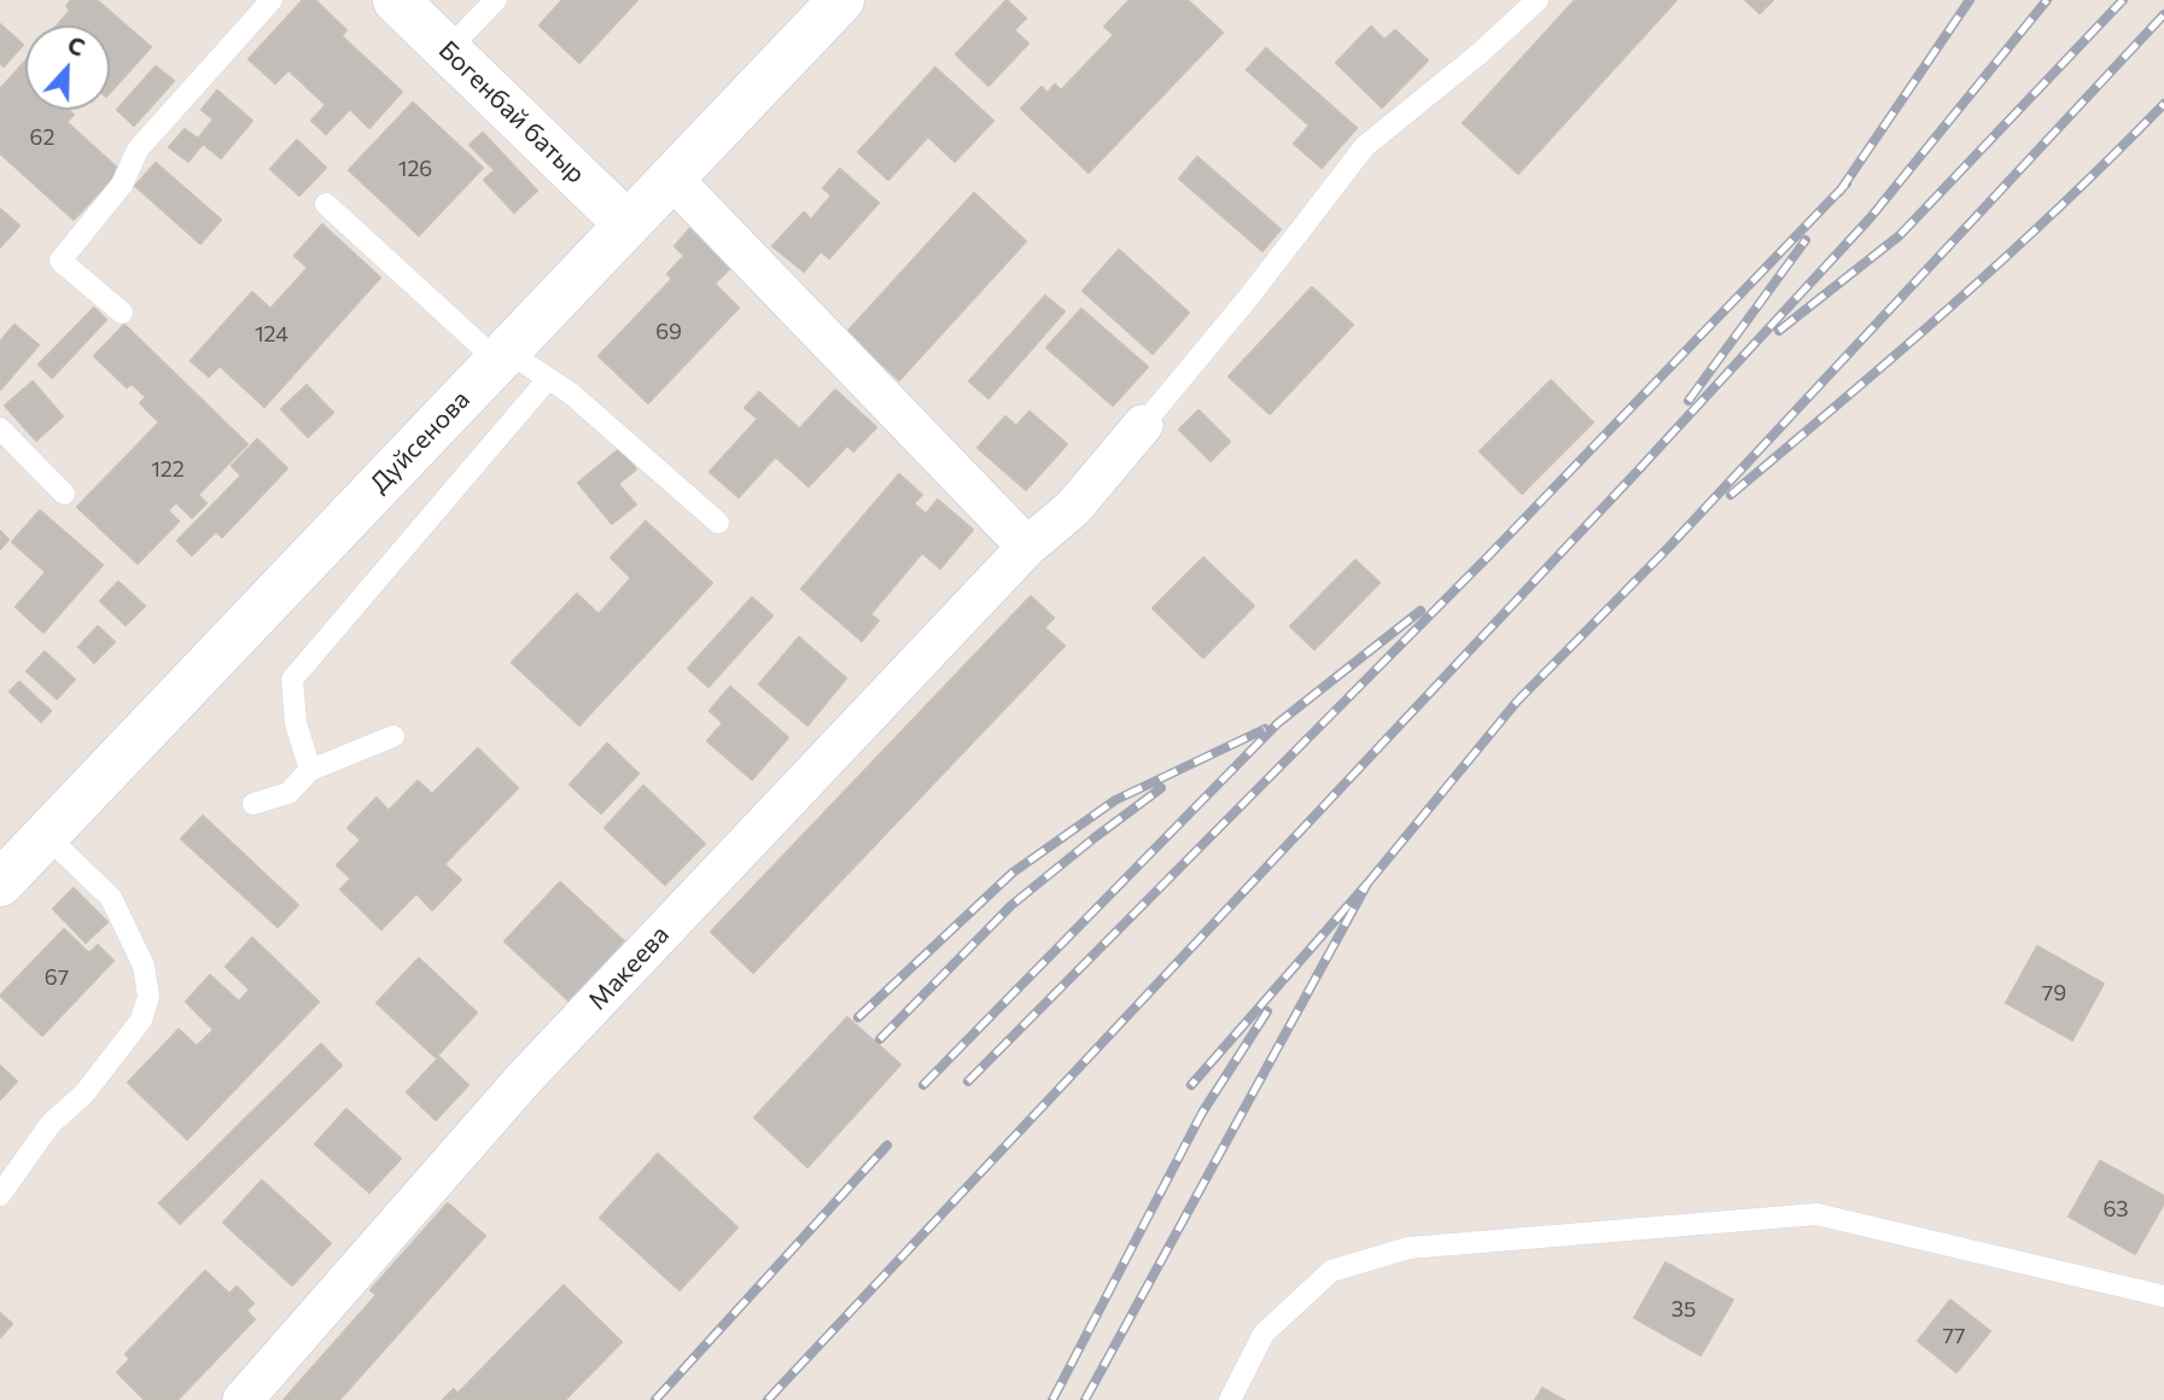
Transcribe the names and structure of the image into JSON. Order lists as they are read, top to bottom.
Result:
{
  "streets": {
    "street": ["Богенбай батыр", "Дуйсенова", "Макеева"]
  },
  "crossings": [
    ["Богенбай батыр", "Дуйсенова"]
  ],
  "house_numbers": [
    "62",
    "126",
    "69",
    "124",
    "122",
    "67",
    "79",
    "63",
    "35",
    "77"
  ],
  "north": "top"
}
